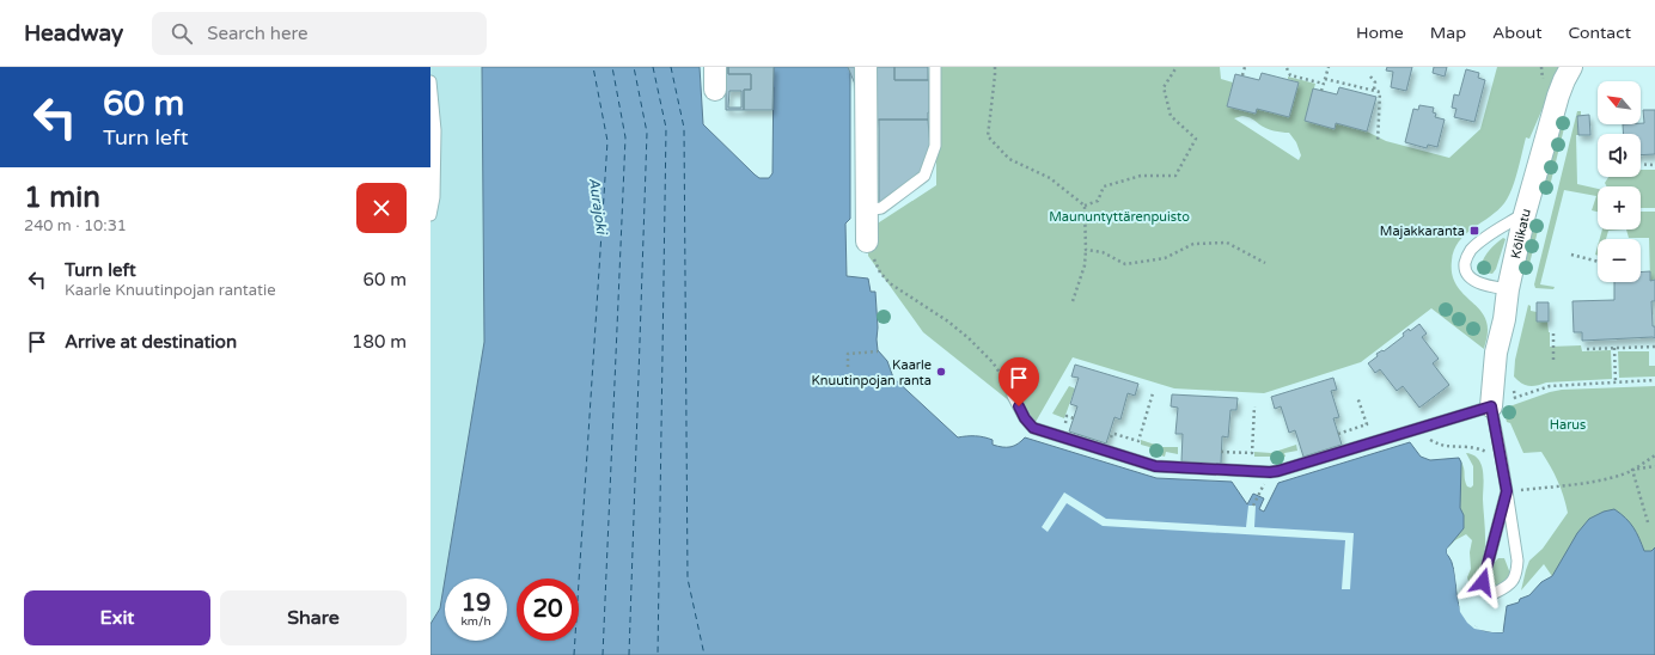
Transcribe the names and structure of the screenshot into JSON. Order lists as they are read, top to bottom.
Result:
{
  "streets": {
    "street": ["Kölikatu"]
  },
  "water": ["Aurajoki"],
  "parks": ["Maununtyttärenpuisto", "Harus"],
  "places": {
    "transit": ["Majakkaranta"],
    "other": ["Kaarle Knuutinpojan ranta"]
  },
  "north": "top left",
  "page": {
    "header": "Headway",
    "search": "Search here",
    "nav": [
      "Home",
      "Map",
      "About",
      "Contact"
    ],
    "turn": ["60 m", "Turn left"],
    "map_buttons": ["+", "−"],
    "heading": ["1 min", "240 m · 10:31"],
    "list": [
      {
        "name": "Turn left",
        "note": "Kaarle Knuutinpojan rantatie",
        "value": "60 m"
      },
      {
        "name": "Arrive at destination",
        "value": "180 m"
      }
    ],
    "speed": "19 km/h",
    "limit": "20",
    "buttons": ["Exit", "Share"]
  }
}
